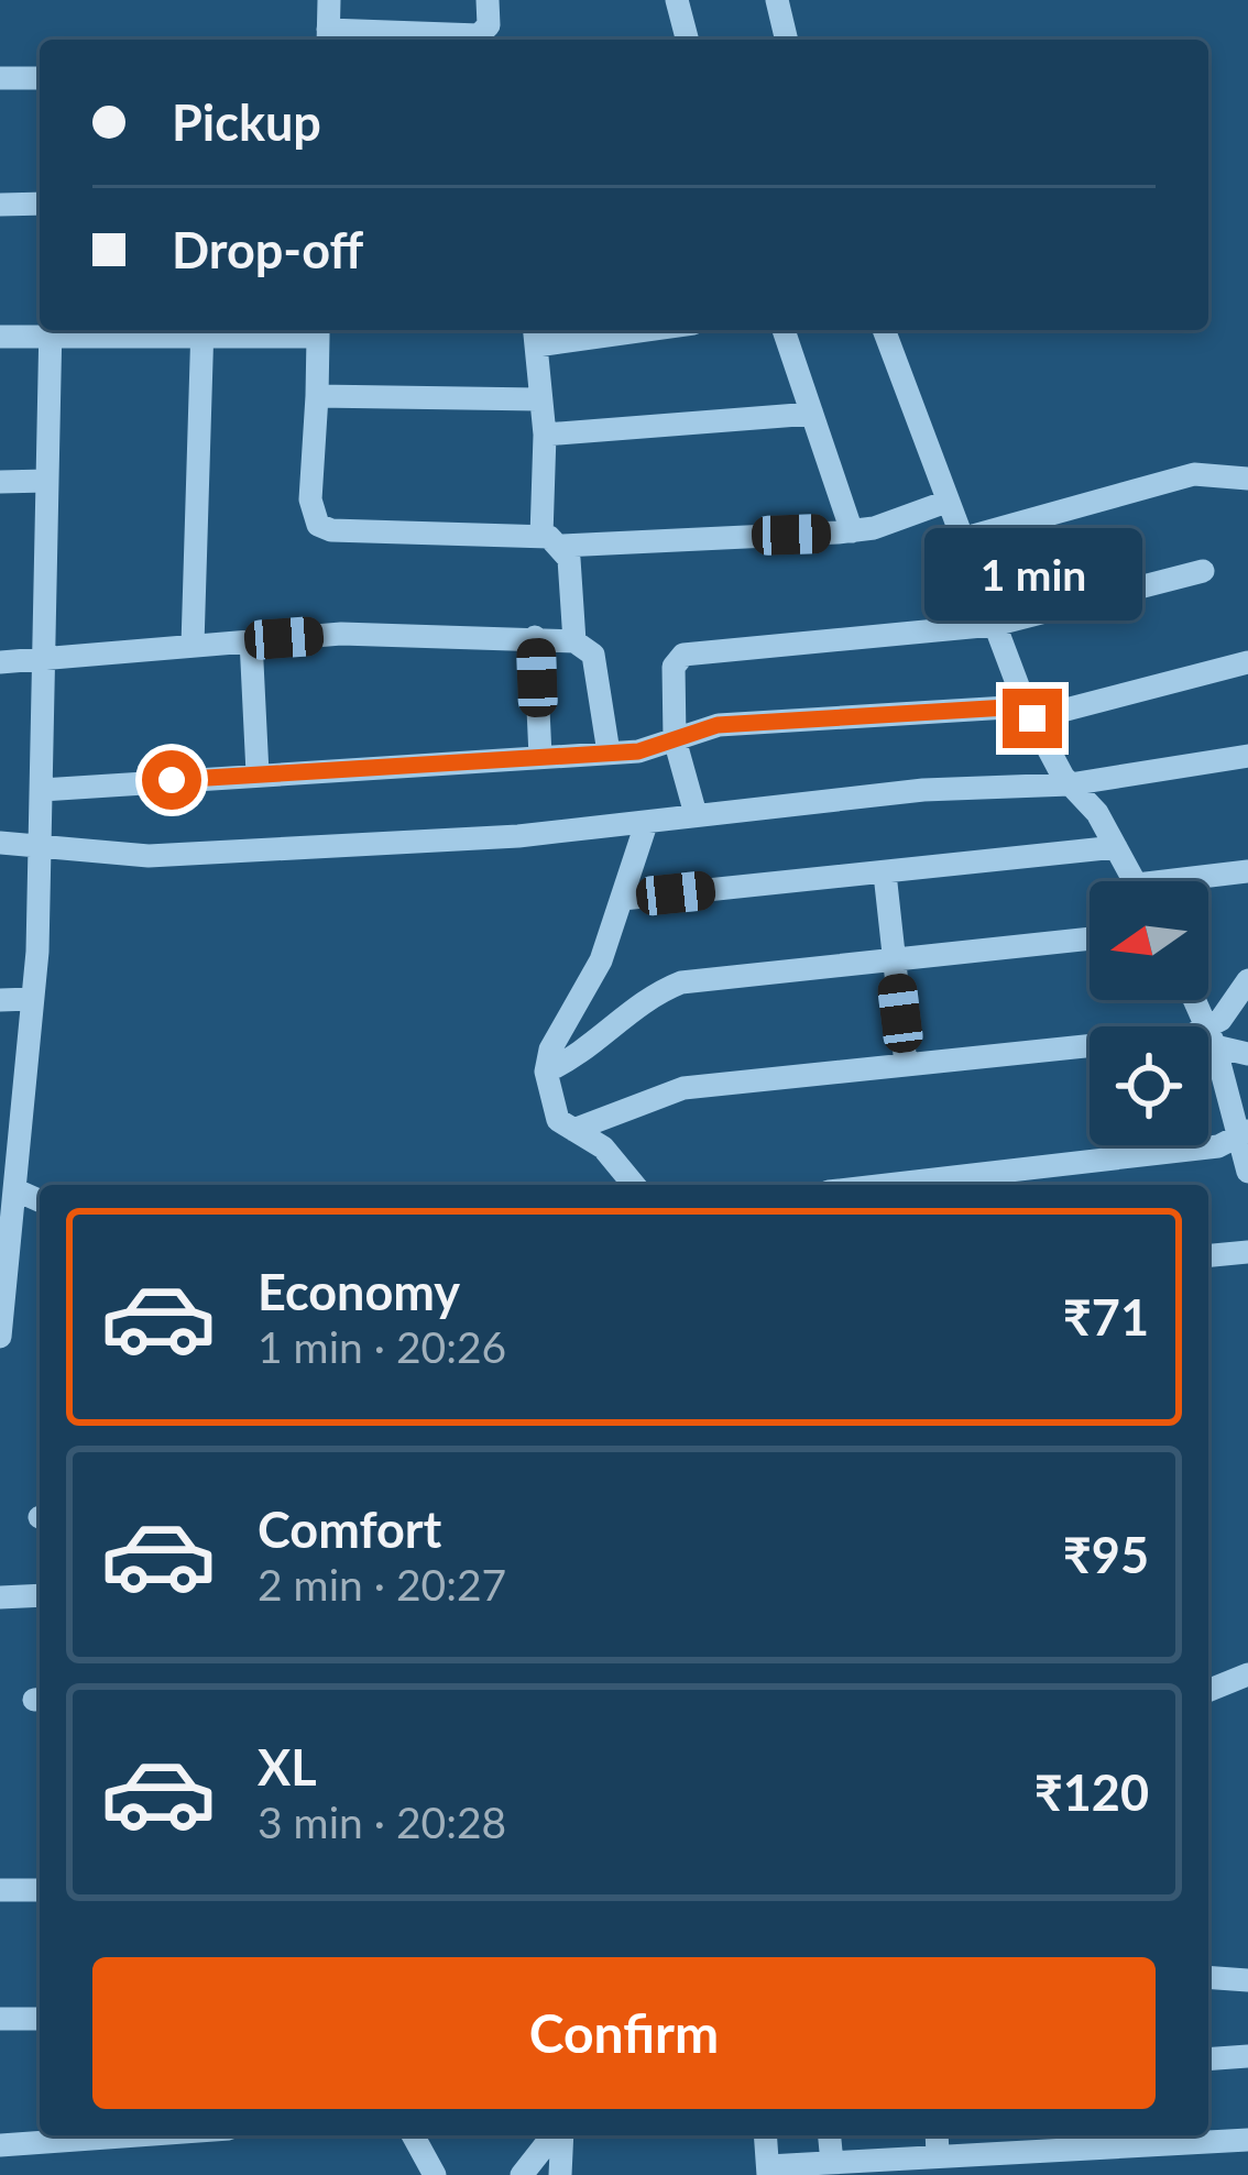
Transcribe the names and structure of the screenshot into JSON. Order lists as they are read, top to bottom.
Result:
{
  "north": "left",
  "page": {
    "banner": ["Pickup", "Drop-off"],
    "bubble": "1 min",
    "list": [
      {
        "name": "Economy",
        "note": "1 min · 20:26",
        "value": "₹71"
      },
      {
        "name": "Comfort",
        "note": "2 min · 20:27",
        "value": "₹95"
      },
      {
        "name": "XL",
        "note": "3 min · 20:28",
        "value": "₹120"
      }
    ],
    "buttons": "Confirm"
  }
}
